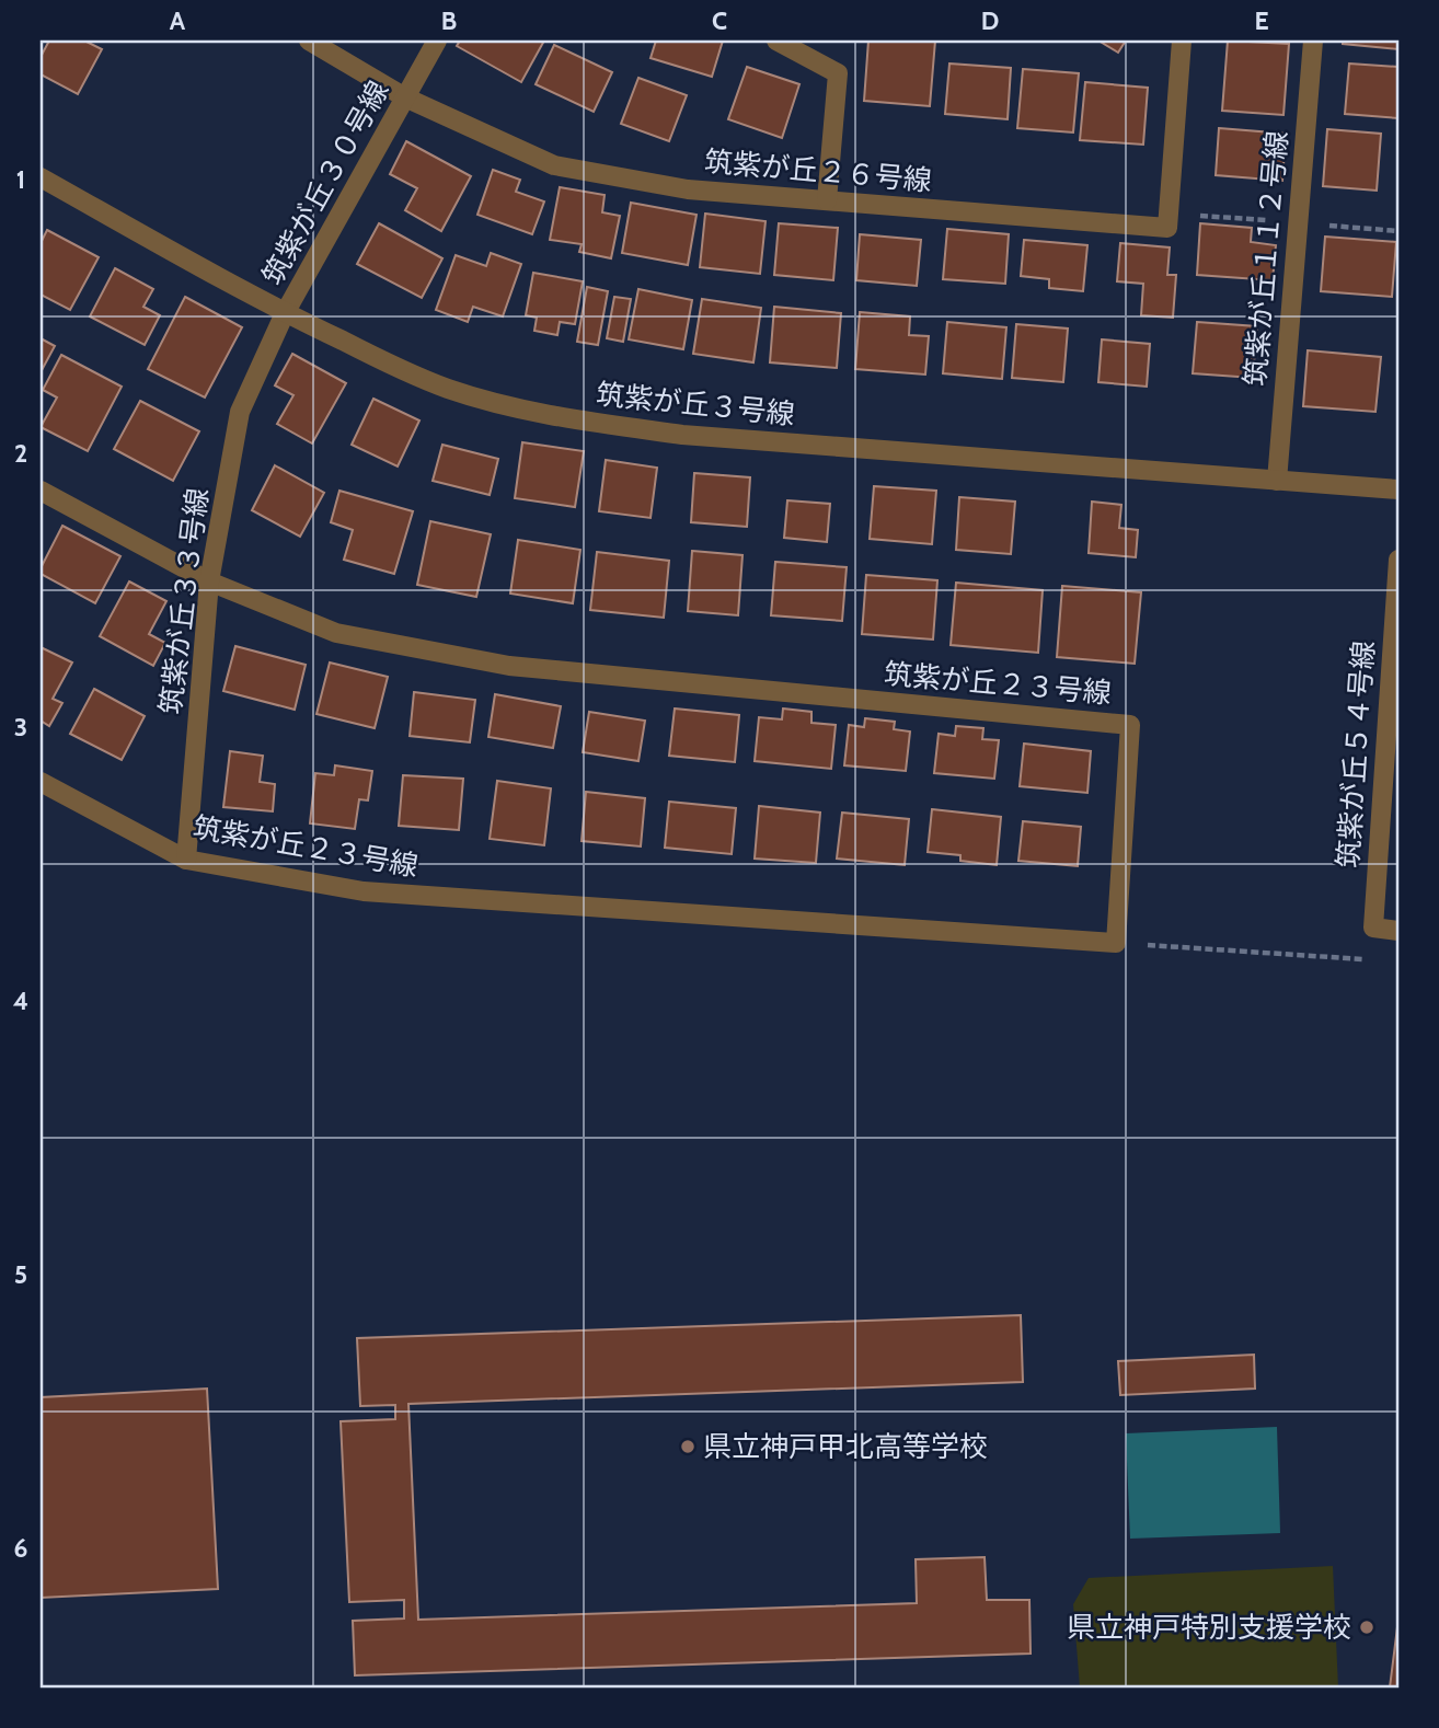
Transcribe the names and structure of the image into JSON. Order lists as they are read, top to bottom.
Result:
{
  "streets": {
    "street": [
      "筑紫が丘２６号線",
      "筑紫が丘３０号線",
      "筑紫が丘１１２号線",
      "筑紫が丘３号線",
      "筑紫が丘３３号線",
      "筑紫が丘２３号線",
      "筑紫が丘５４号線"
    ]
  },
  "crossings": [
    ["筑紫が丘２６号線", "筑紫が丘３０号線"],
    ["筑紫が丘３０号線", "筑紫が丘３号線"],
    ["筑紫が丘３０号線", "筑紫が丘３３号線"],
    ["筑紫が丘１１２号線", "筑紫が丘３号線"],
    ["筑紫が丘３号線", "筑紫が丘３３号線"],
    ["筑紫が丘３３号線", "筑紫が丘２３号線"]
  ],
  "places": ["県立神戸甲北高等学校", "県立神戸特別支援学校"],
  "grid": {
    "columns": [
      "A",
      "B",
      "C",
      "D",
      "E"
    ],
    "rows": [
      "1",
      "2",
      "3",
      "4",
      "5",
      "6"
    ]
  }
}
